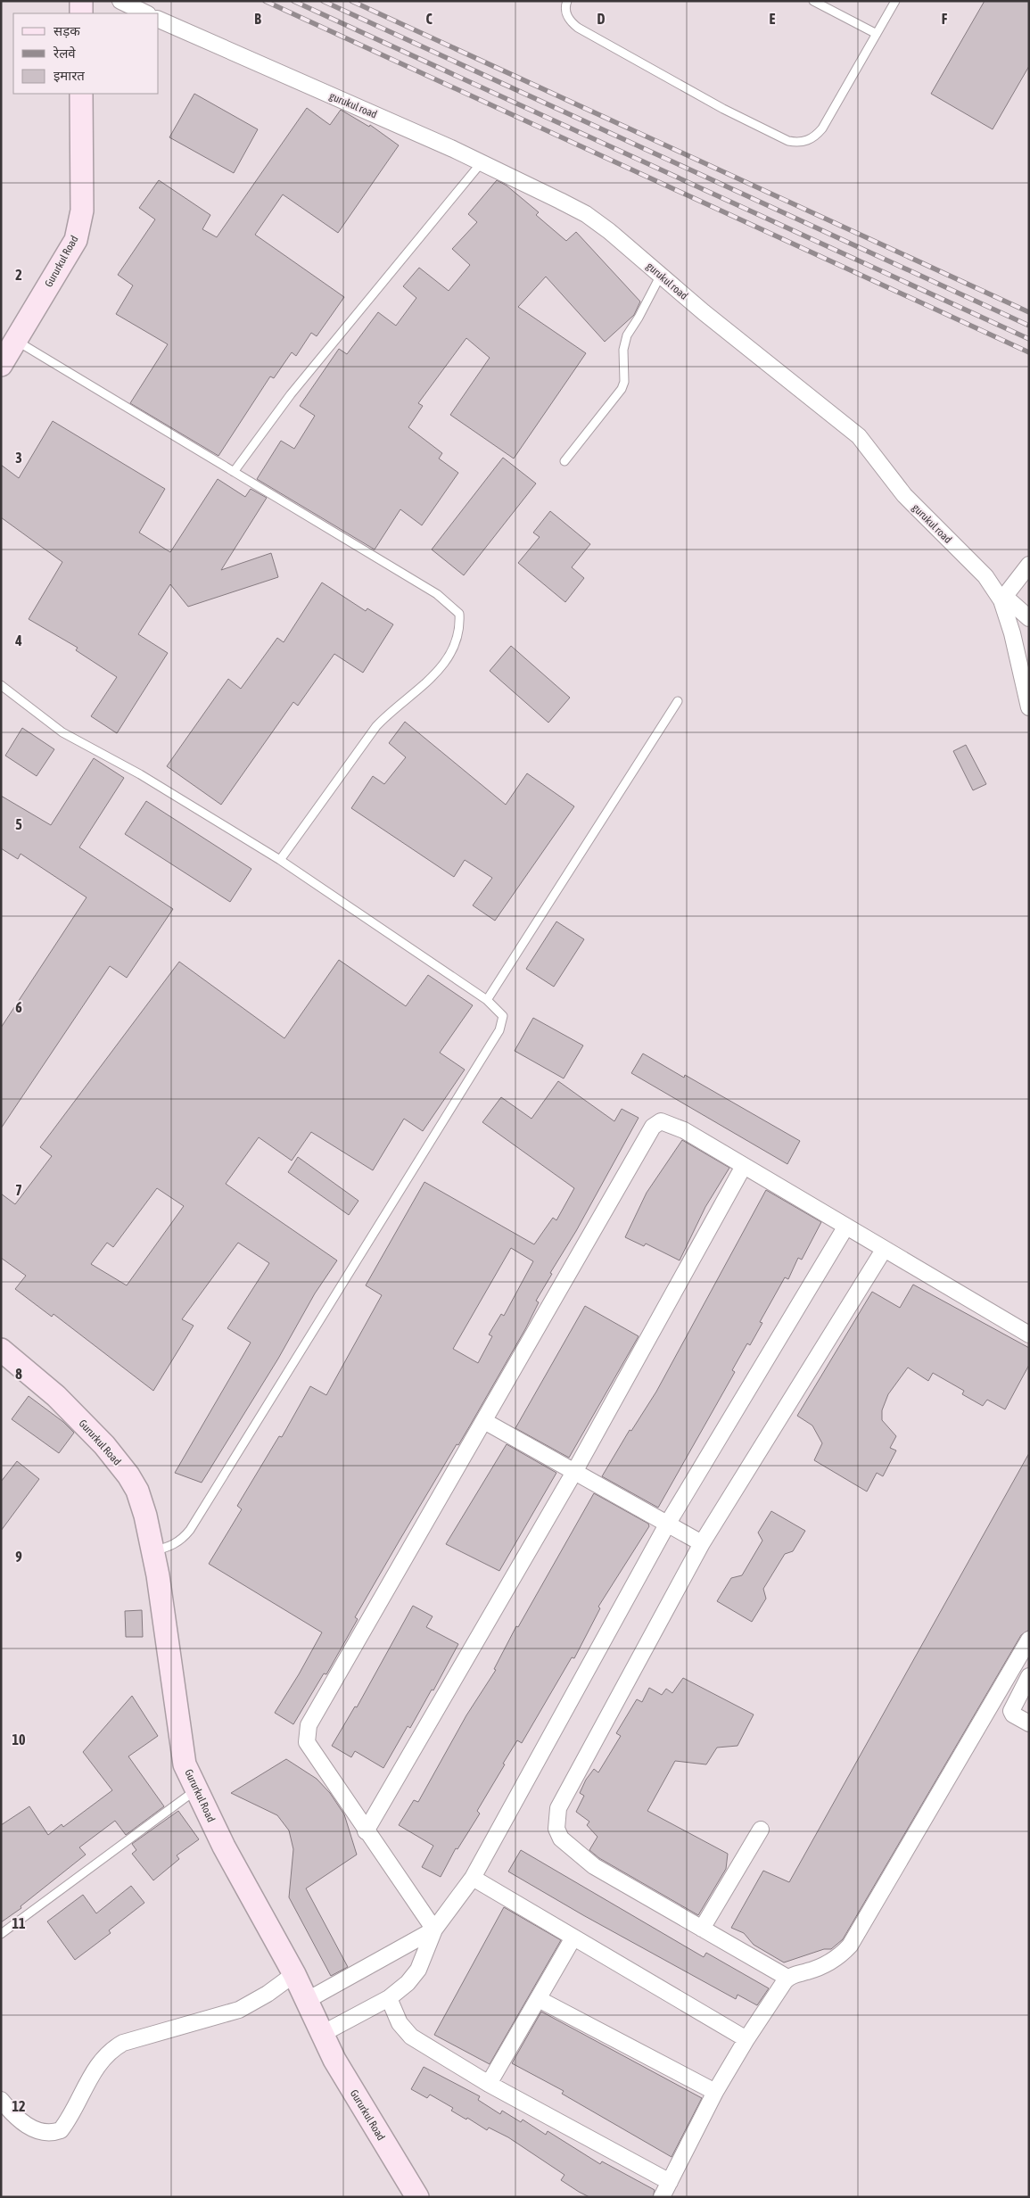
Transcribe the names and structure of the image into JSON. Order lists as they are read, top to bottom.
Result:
{
  "streets": {
    "street": ["gurukul road", "Gururkul Road"]
  },
  "legend": ["सड़क", "रेलवे", "इमारत"],
  "grid": {
    "columns": [
      "B",
      "C",
      "D",
      "E",
      "F"
    ],
    "rows": [
      "2",
      "3",
      "4",
      "5",
      "6",
      "7",
      "8",
      "9",
      "10",
      "11",
      "12"
    ]
  }
}
